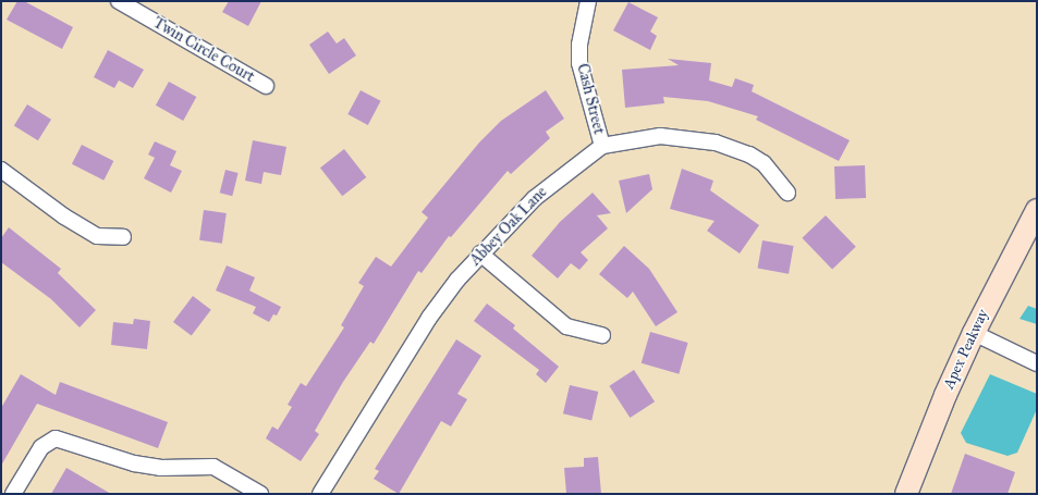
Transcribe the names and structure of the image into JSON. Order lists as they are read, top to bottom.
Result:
{
  "streets": {
    "main road": ["Apex Peakway"],
    "street": ["Twin Circle Court", "Cash Street", "Abbey Oak Lane"]
  },
  "crossings": [
    ["Cash Street", "Abbey Oak Lane"]
  ]
}
